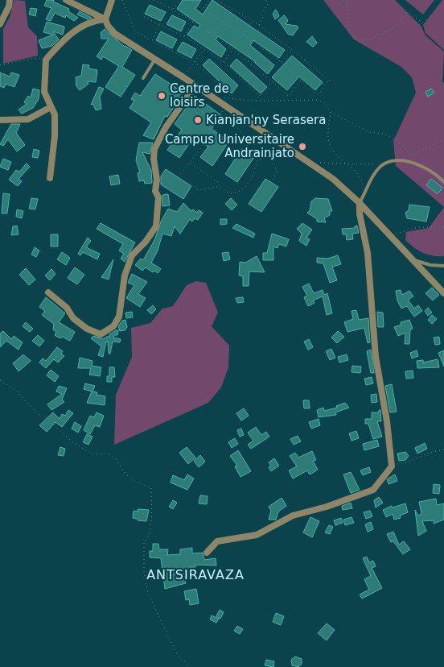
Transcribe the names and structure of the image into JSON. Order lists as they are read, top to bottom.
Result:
{
  "districts": ["ANTSIRAVAZA"],
  "places": ["Centre de loisirs", "Kianjan'ny Serasera", "Campus Universitaire Andrainjato"]
}
